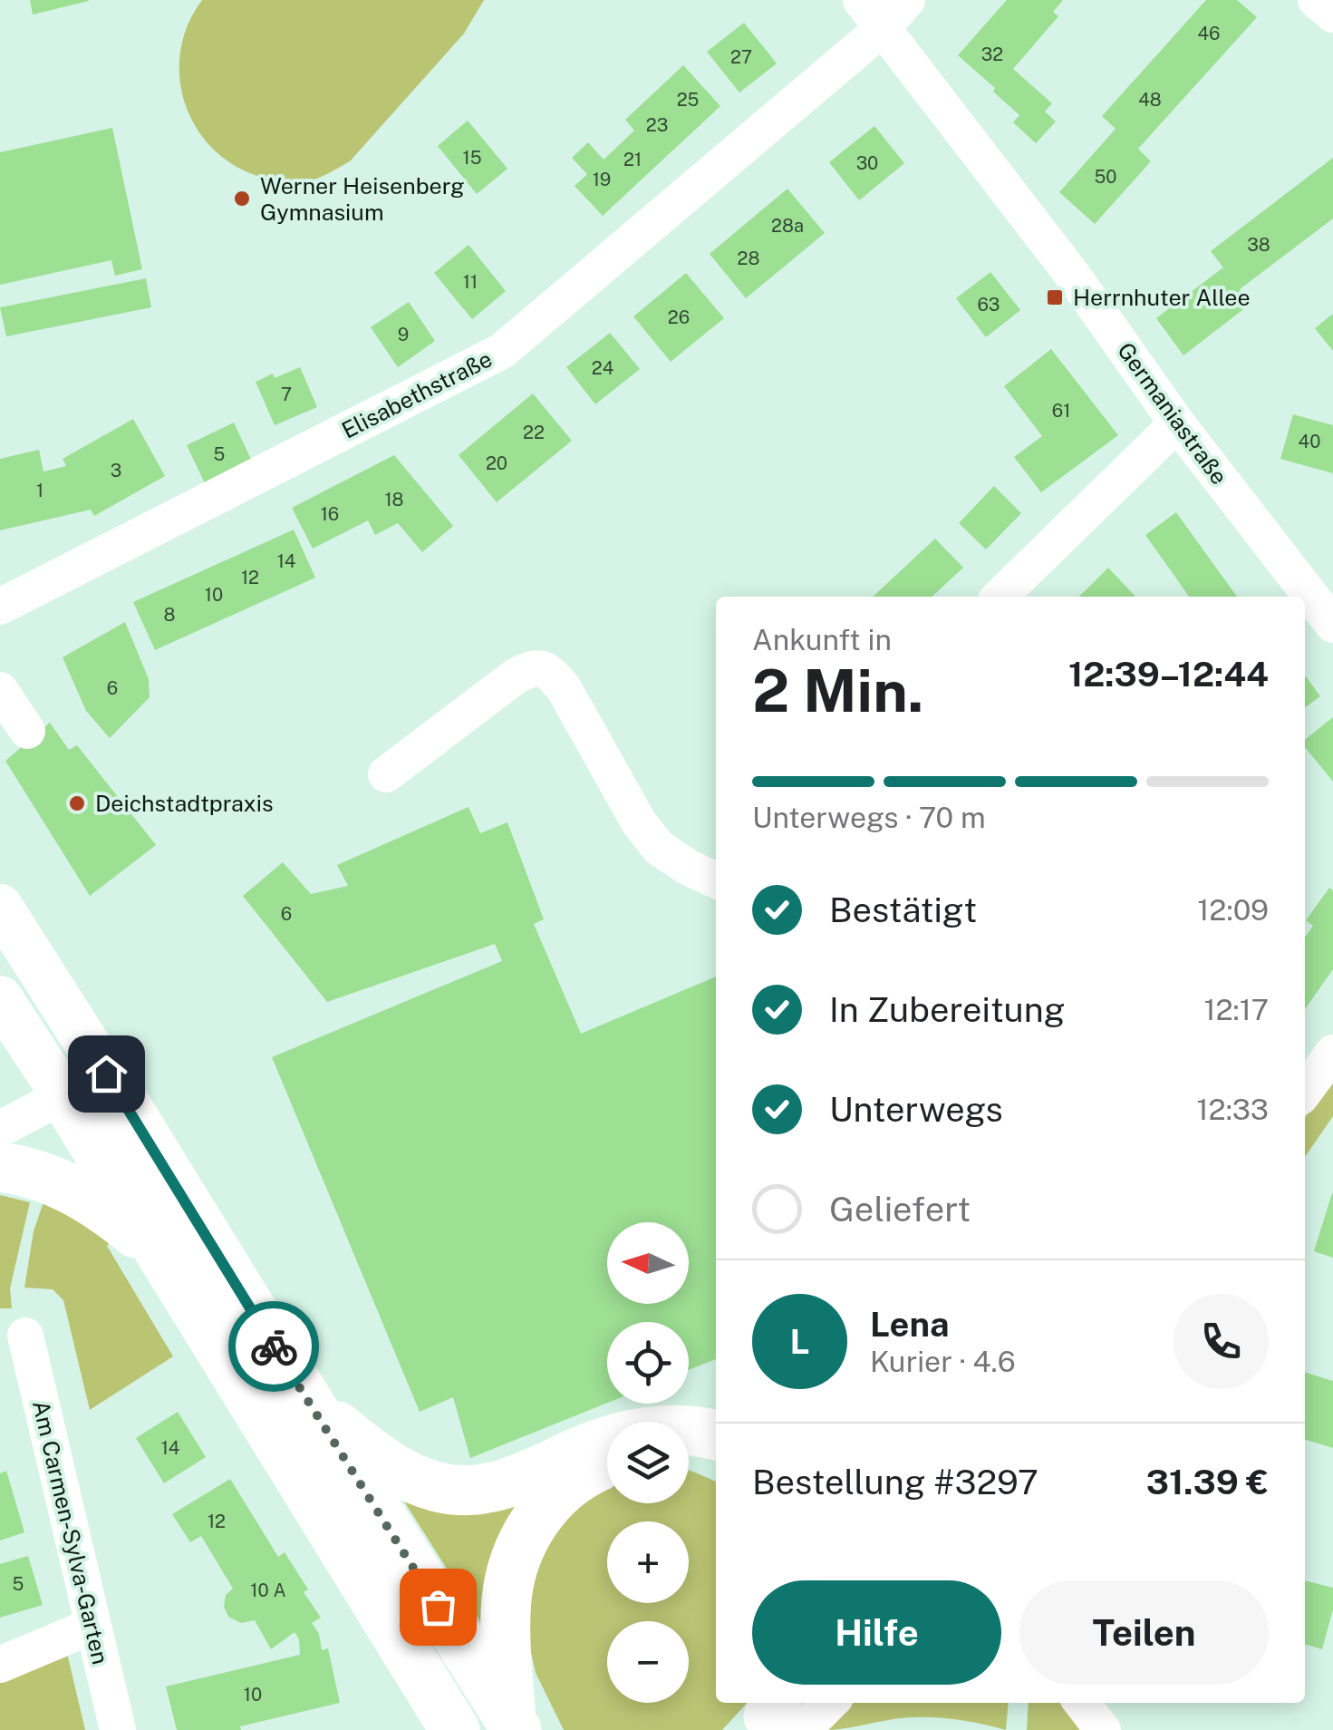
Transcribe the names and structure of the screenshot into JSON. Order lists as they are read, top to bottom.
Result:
{
  "streets": {
    "street": ["Elisabethstraße", "Germaniastraße", "Am Carmen-Sylva-Garten"]
  },
  "crossings": [
    ["Elisabethstraße", "Germaniastraße"]
  ],
  "places": {
    "other": ["Werner Heisenberg Gymnasium", "Deichstadtpraxis"],
    "transit": ["Herrnhuter Allee"]
  },
  "house_numbers": [
    "46",
    "32",
    "27",
    "25",
    "48",
    "23",
    "15",
    "21",
    "30",
    "50",
    "19",
    "28a",
    "38",
    "28",
    "11",
    "63",
    "26",
    "9",
    "24",
    "7",
    "61",
    "22",
    "40",
    "5",
    "20",
    "3",
    "1",
    "18",
    "16",
    "14",
    "12",
    "10",
    "8",
    "6",
    "6",
    "14",
    "12",
    "5",
    "10 A",
    "10"
  ],
  "north": "left",
  "page": {
    "heading": ["2 Min.", "Ankunft in", "12:39–12:44"],
    "panel": [
      "Lena",
      "Kurier · 4.6",
      "Bestellung #3297",
      "31.39 €"
    ],
    "bar": "Unterwegs · 70 m",
    "list": [
      ["Bestätigt", "12:09"],
      ["In Zubereitung", "12:17"],
      ["Unterwegs", "12:33"],
      "Geliefert"
    ],
    "map_buttons": ["+", "−"],
    "round": "L",
    "buttons": ["Hilfe", "Teilen"]
  }
}
